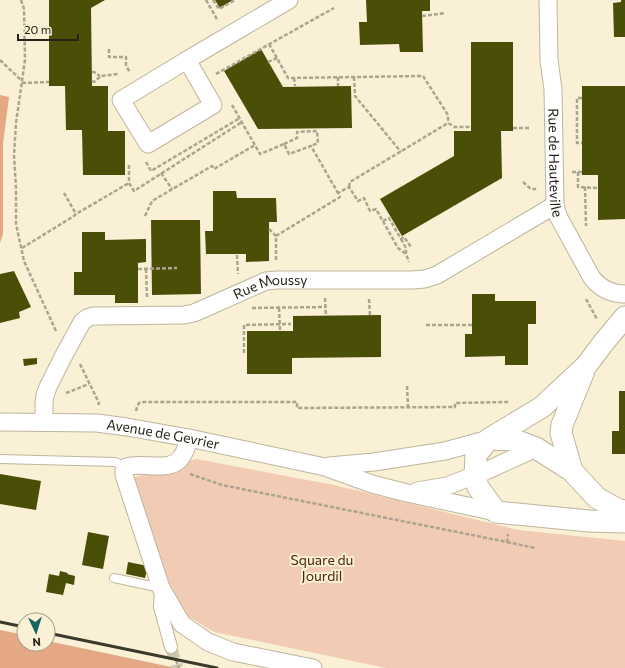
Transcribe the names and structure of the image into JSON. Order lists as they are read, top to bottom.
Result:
{
  "streets": {
    "street": ["Rue de Hauteville", "Rue Moussy", "Avenue de Gevrier"]
  },
  "crossings": [
    ["Rue de Hauteville", "Rue Moussy"],
    ["Rue Moussy", "Avenue de Gevrier"]
  ],
  "parks": ["Square du Jourdil"],
  "scale_bar": "20 m",
  "north": "bottom"
}
